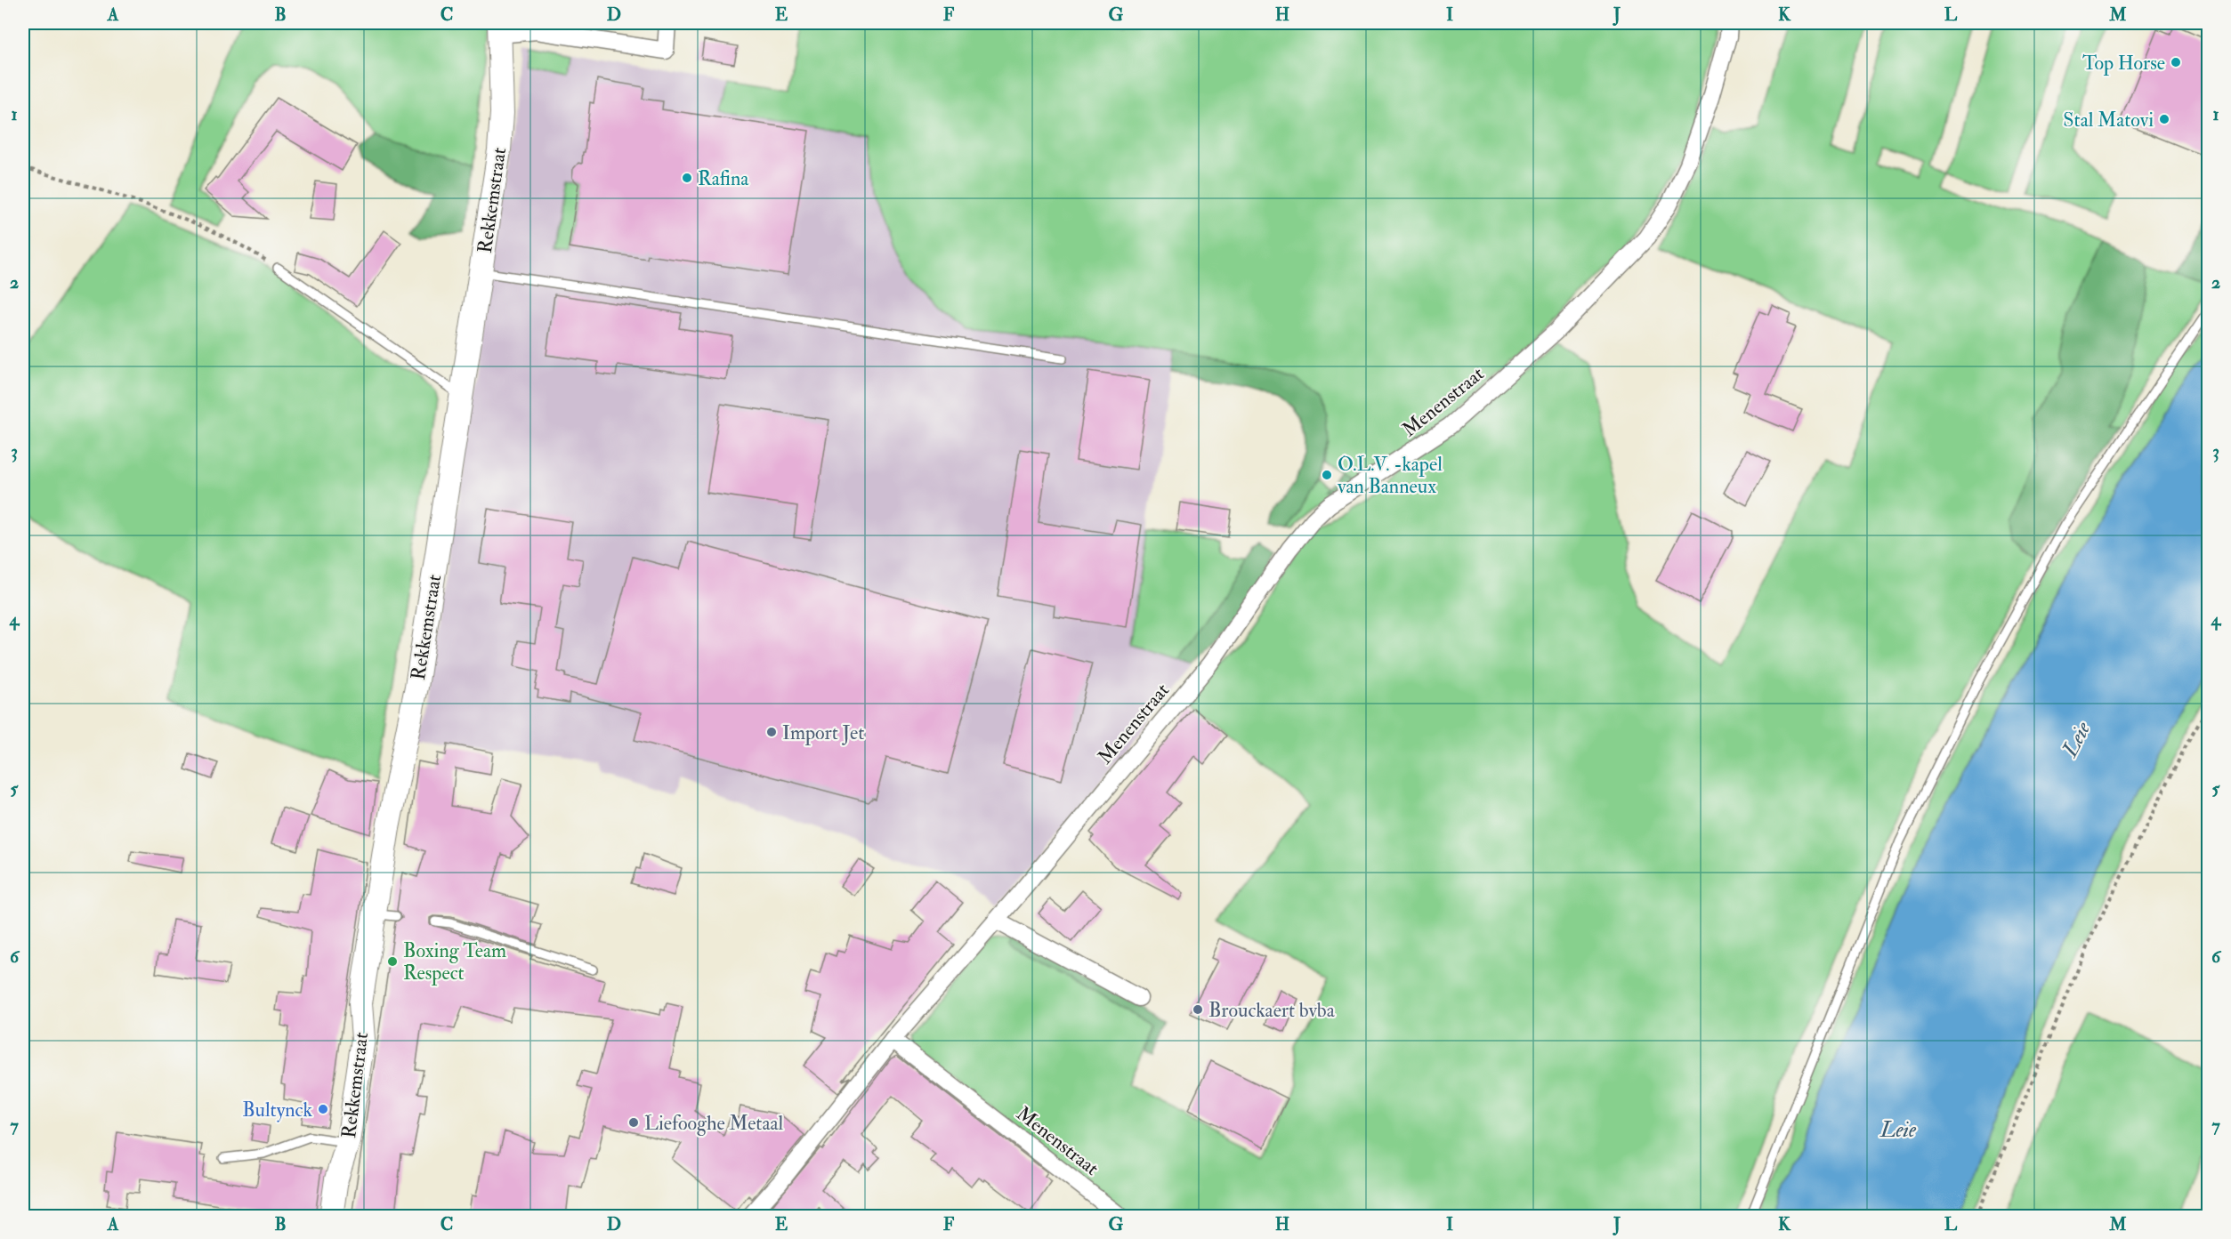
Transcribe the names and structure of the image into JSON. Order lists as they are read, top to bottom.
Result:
{
  "streets": {
    "street": ["Rekkemstraat", "Menenstraat"]
  },
  "water": ["Leie"],
  "places": [
    "Top Horse",
    "Stal Matovi",
    "Rafina",
    "O.L.V. -kapel van Banneux",
    "Import Jet",
    "Boxing Team Respect",
    "Brouckaert bvba",
    "Bultynck",
    "Liefooghe Metaal"
  ],
  "grid": {
    "columns": [
      "A",
      "B",
      "C",
      "D",
      "E",
      "F",
      "G",
      "H",
      "I",
      "J",
      "K",
      "L",
      "M"
    ],
    "rows": [
      "1",
      "2",
      "3",
      "4",
      "5",
      "6",
      "7"
    ]
  }
}
